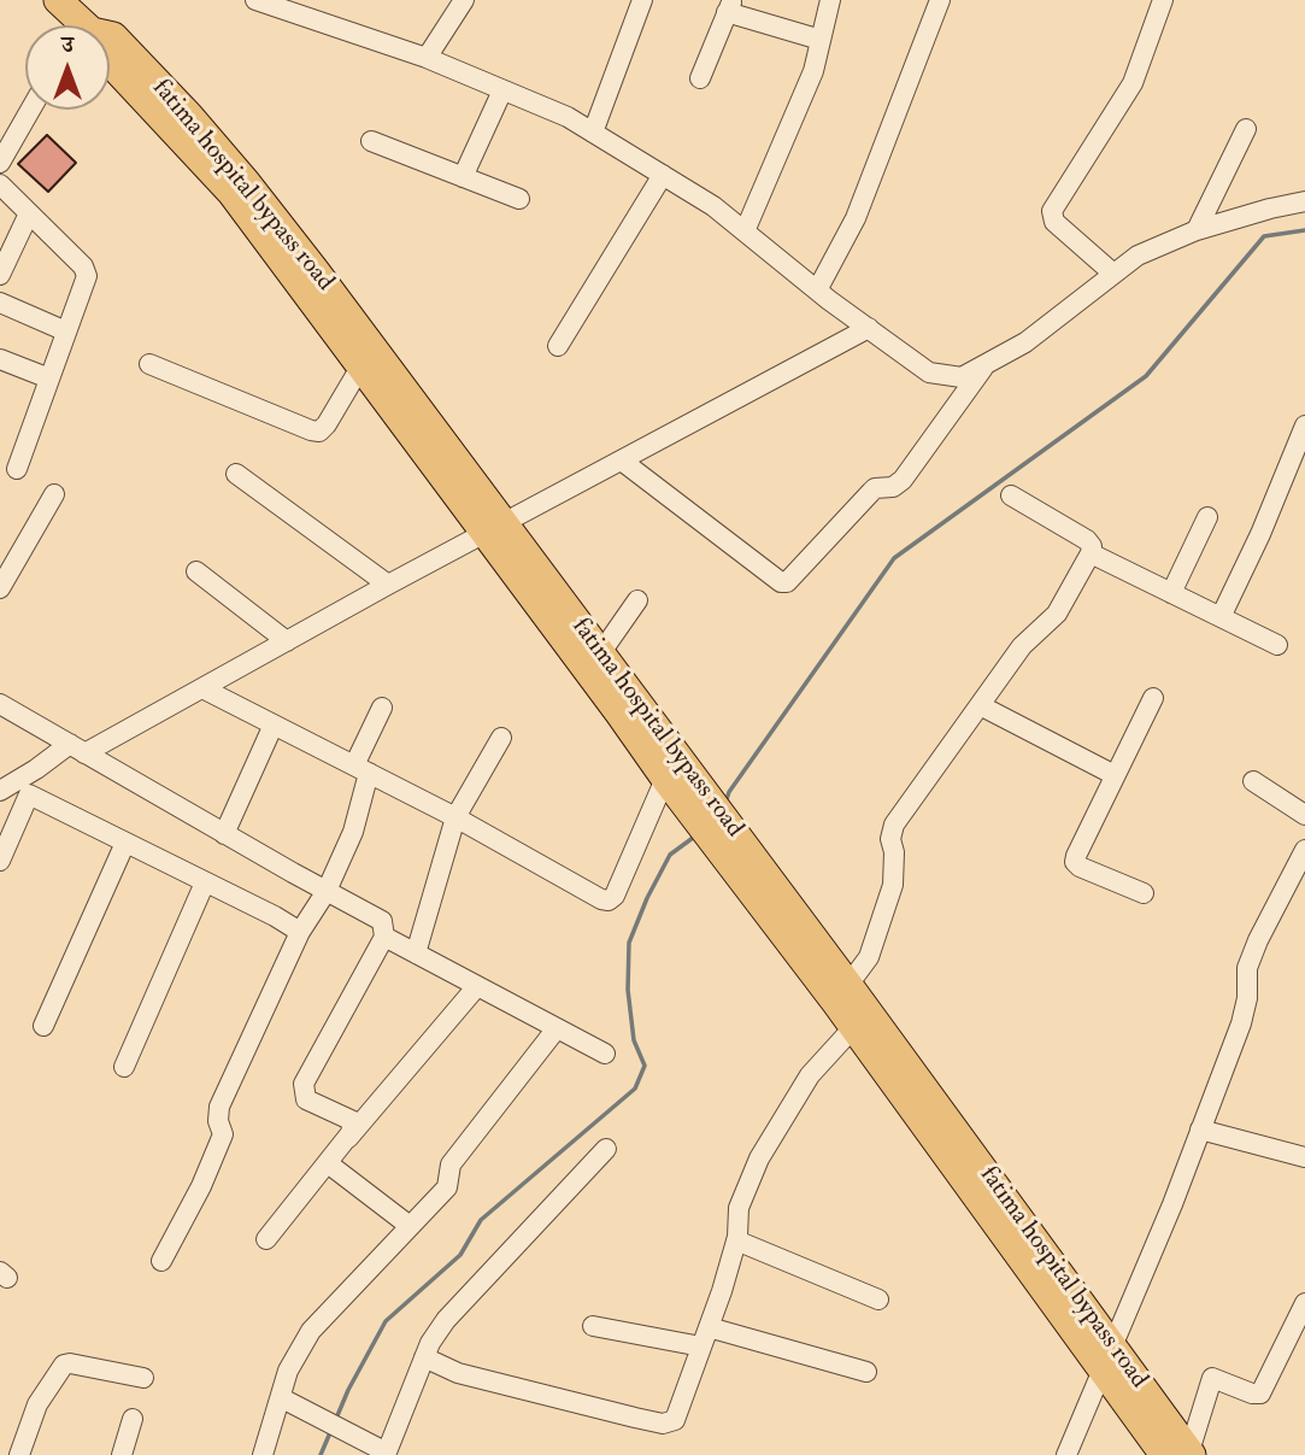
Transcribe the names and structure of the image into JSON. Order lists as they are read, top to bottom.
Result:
{
  "streets": {
    "highway": ["fatima hospital bypass road"]
  },
  "north": "top"
}
